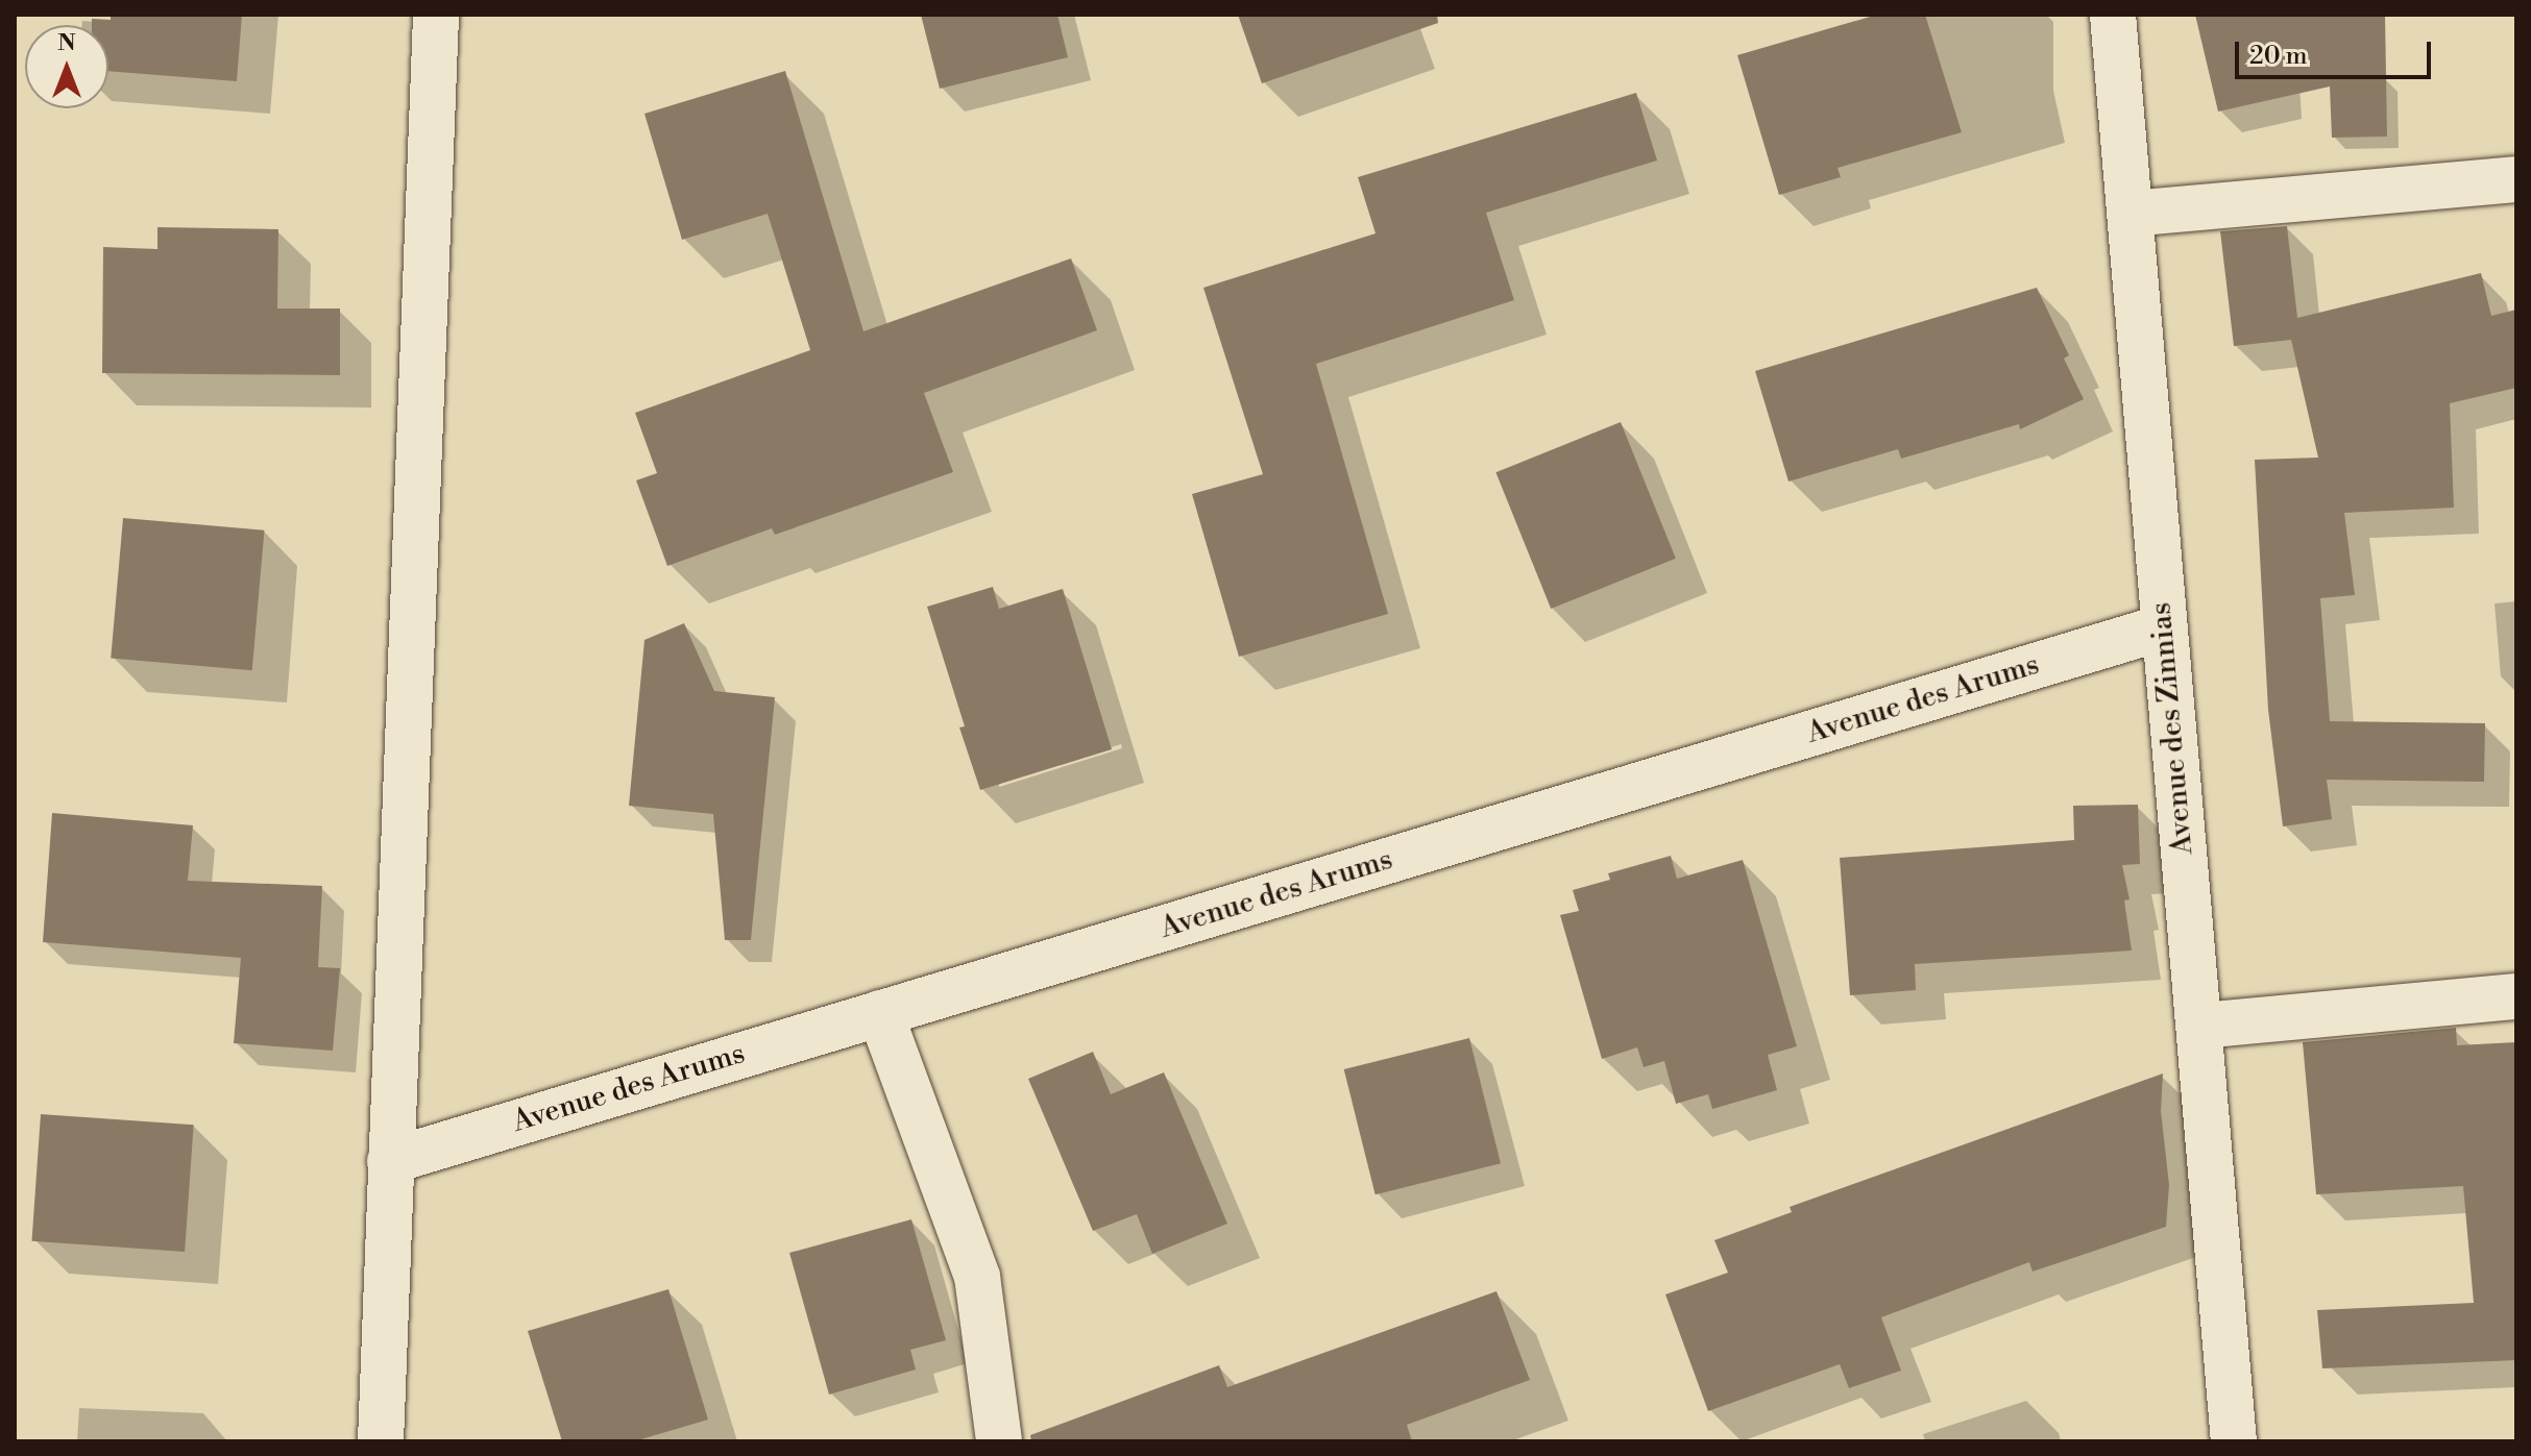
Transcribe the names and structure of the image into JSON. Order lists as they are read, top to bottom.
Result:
{
  "streets": {
    "street": ["Avenue des Arums", "Avenue des Zinnias"]
  },
  "crossings": [
    ["Avenue des Arums", "Avenue des Zinnias"]
  ],
  "scale_bar": "20 m",
  "north": "top"
}
